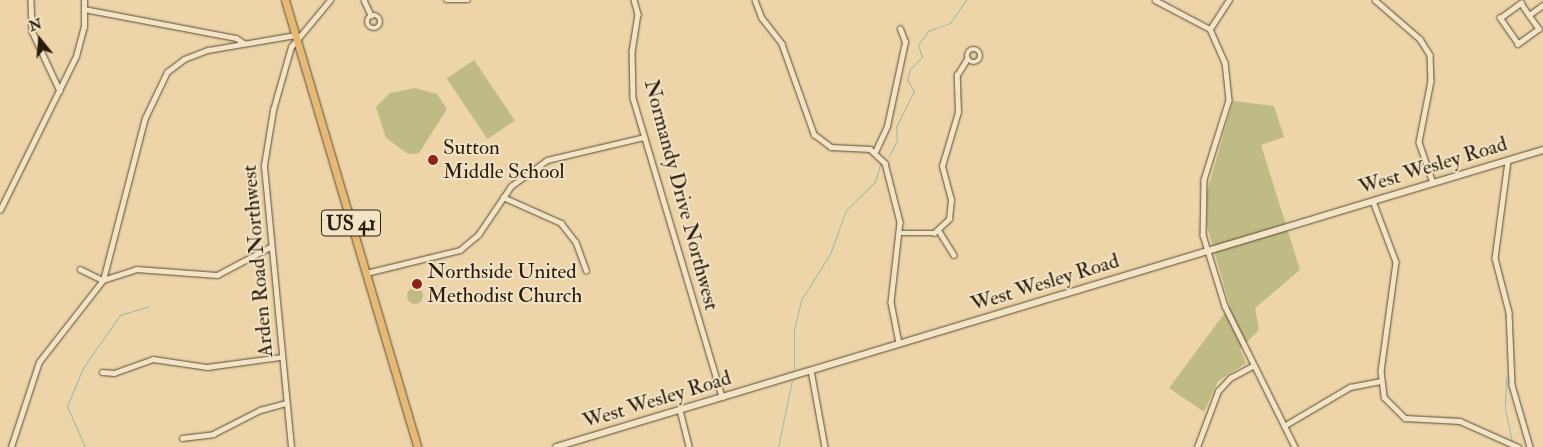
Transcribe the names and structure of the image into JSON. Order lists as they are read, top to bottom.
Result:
{
  "streets": {
    "main road": ["US 41"],
    "street": ["West Wesley Road", "Normandy Drive Northwest", "Arden Road Northwest"]
  },
  "crossings": [
    ["West Wesley Road", "Normandy Drive Northwest"],
    ["US 41", "Arden Road Northwest"]
  ],
  "places": ["Sutton Middle School", "Northside United Methodist Church"],
  "north": "top"
}
